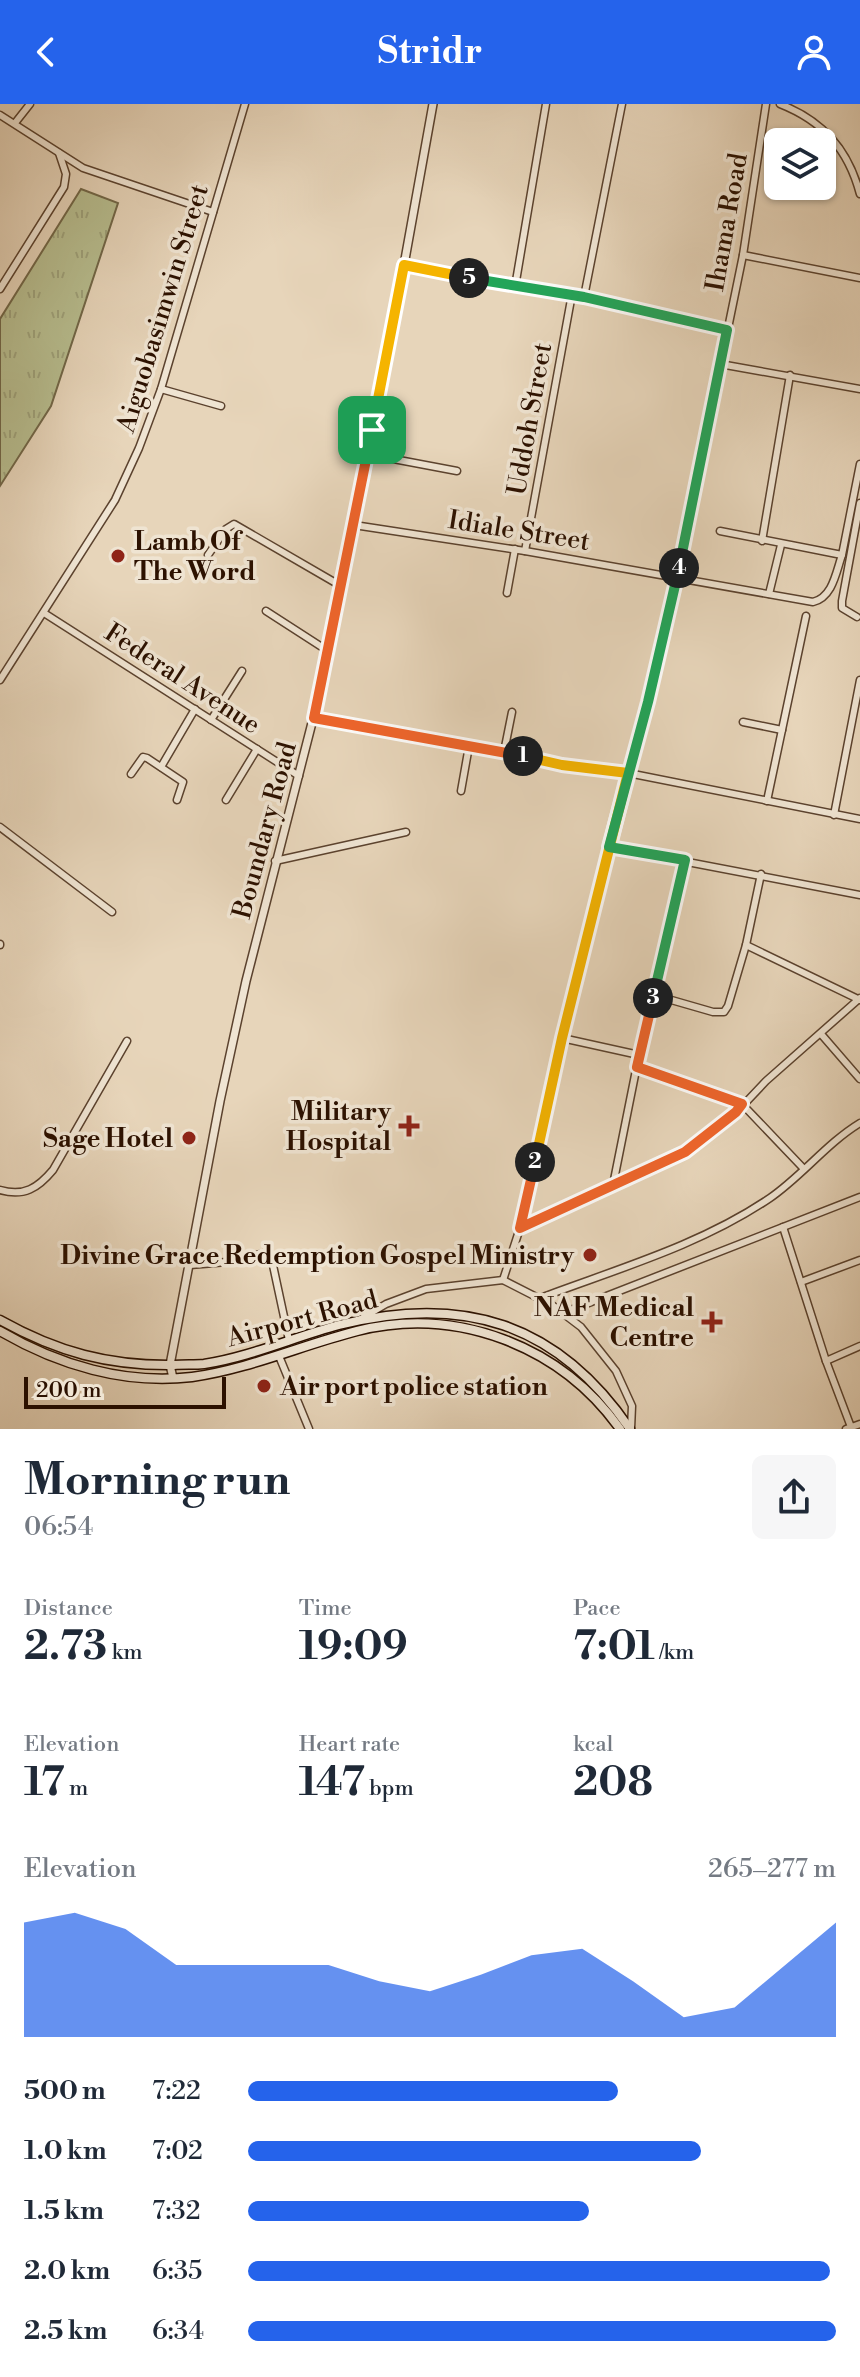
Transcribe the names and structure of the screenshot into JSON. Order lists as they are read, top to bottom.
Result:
{
  "streets": {
    "main road": ["Airport Road"],
    "street": [
      "Ihama Road",
      "Aiguobasimwin Street",
      "Uddoh Street",
      "Idiale Street",
      "Federal Avenue",
      "Boundary Road"
    ]
  },
  "crossings": [
    ["Ihama Road", "Idiale Street"],
    ["Aiguobasimwin Street", "Federal Avenue"],
    ["Uddoh Street", "Idiale Street"],
    ["Idiale Street", "Boundary Road"],
    ["Federal Avenue", "Boundary Road"],
    ["Boundary Road", "Airport Road"]
  ],
  "places": {
    "other": [
      "Lamb Of The Word",
      "Sage Hotel",
      "Divine Grace Redemption Gospel Ministry",
      "Air port police station"
    ],
    "health": ["Military Hospital", "NAF Medical Centre"]
  },
  "scale_bar": "200 m",
  "page": {
    "header": "Stridr",
    "pins": [
      "5",
      "4",
      "1",
      "3",
      "2"
    ],
    "scale": "200 m",
    "heading": ["Morning run", "06:54"],
    "stats": [
      ["Distance", "2.73 km"],
      ["Time", "19:09"],
      ["Pace", "7:01 /km"],
      ["Elevation", "17 m"],
      ["Heart rate", "147 bpm"],
      ["kcal", "208"]
    ],
    "chart": ["Elevation", "265–277 m"],
    "list": [
      {
        "name": "500 m",
        "note": "7:22"
      },
      {
        "name": "1.0 km",
        "note": "7:02"
      },
      {
        "name": "1.5 km",
        "note": "7:32"
      },
      {
        "name": "2.0 km",
        "note": "6:35"
      },
      {
        "name": "2.5 km",
        "note": "6:34"
      }
    ]
  }
}
